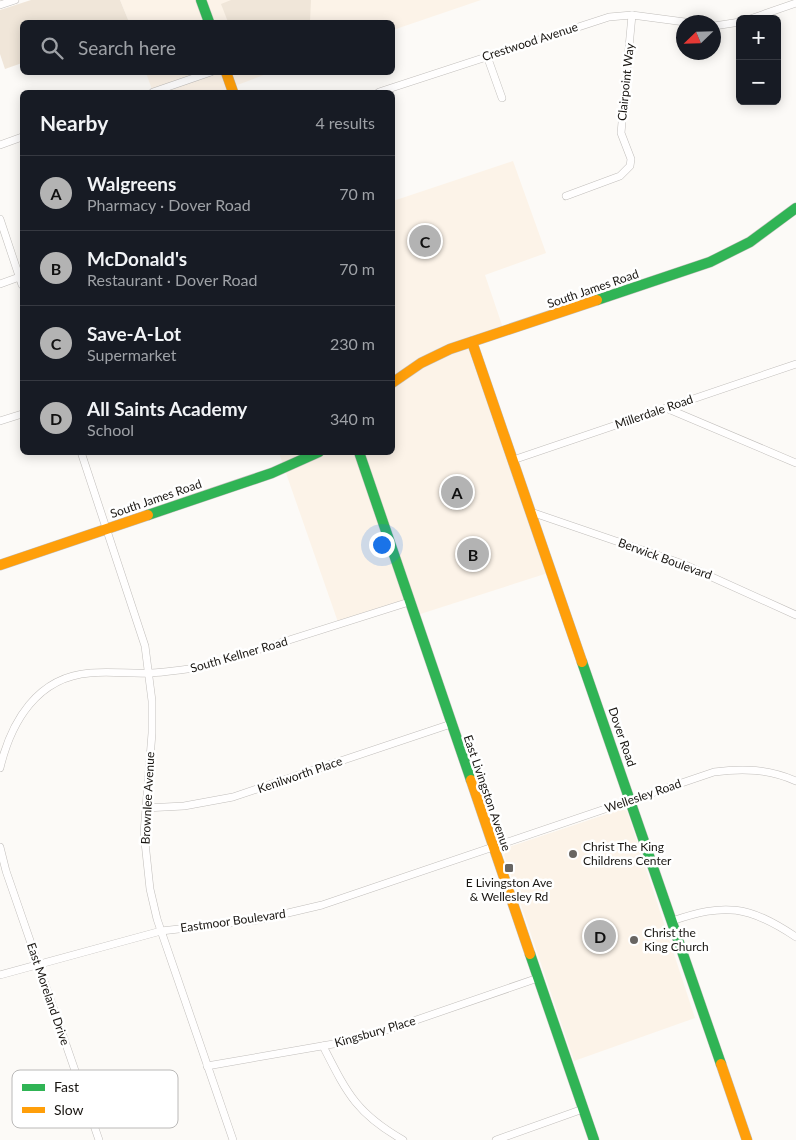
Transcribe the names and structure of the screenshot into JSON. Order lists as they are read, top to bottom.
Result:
{
  "streets": {
    "main road": ["South James Road", "Dover Road", "East Livingston Avenue"],
    "street": [
      "Crestwood Avenue",
      "Clairpoint Way",
      "Millerdale Road",
      "Berwick Boulevard",
      "South Kellner Road",
      "Kenilworth Place",
      "Wellesley Road",
      "Brownlee Avenue",
      "Eastmoor Boulevard",
      "East Moreland Drive",
      "Kingsbury Place"
    ]
  },
  "crossings": [
    ["Crestwood Avenue", "Clairpoint Way"],
    ["South James Road", "Dover Road"],
    ["South James Road", "Brownlee Avenue"],
    ["Millerdale Road", "Dover Road"],
    ["Berwick Boulevard", "Dover Road"],
    ["South Kellner Road", "East Livingston Avenue"],
    ["South Kellner Road", "Brownlee Avenue"],
    ["Dover Road", "Wellesley Road"],
    ["Kenilworth Place", "East Livingston Avenue"],
    ["Kenilworth Place", "Brownlee Avenue"],
    ["East Livingston Avenue", "Wellesley Road"],
    ["East Livingston Avenue", "Eastmoor Boulevard"],
    ["East Livingston Avenue", "Kingsbury Place"],
    ["Wellesley Road", "Eastmoor Boulevard"],
    ["Brownlee Avenue", "Eastmoor Boulevard"],
    ["Brownlee Avenue", "Kingsbury Place"],
    ["Eastmoor Boulevard", "East Moreland Drive"]
  ],
  "places": {
    "other": ["Christ The King Childrens Center", "Christ the King Church"],
    "transit": ["E Livingston Ave & Wellesley Rd"]
  },
  "legend": ["Fast", "Slow"],
  "north": "bottom left",
  "page": {
    "map_buttons": ["+", "−"],
    "search": "Search here",
    "heading": ["Nearby", "4 results"],
    "list": [
      {
        "mark": "A",
        "name": "Walgreens",
        "note": "Pharmacy · Dover Road",
        "value": "70 m"
      },
      {
        "mark": "B",
        "name": "McDonald's",
        "note": "Restaurant · Dover Road",
        "value": "70 m"
      },
      {
        "mark": "C",
        "name": "Save-A-Lot",
        "note": "Supermarket",
        "value": "230 m"
      },
      {
        "mark": "D",
        "name": "All Saints Academy",
        "note": "School",
        "value": "340 m"
      }
    ],
    "pins": [
      "C",
      "A",
      "B",
      "D"
    ]
  }
}
